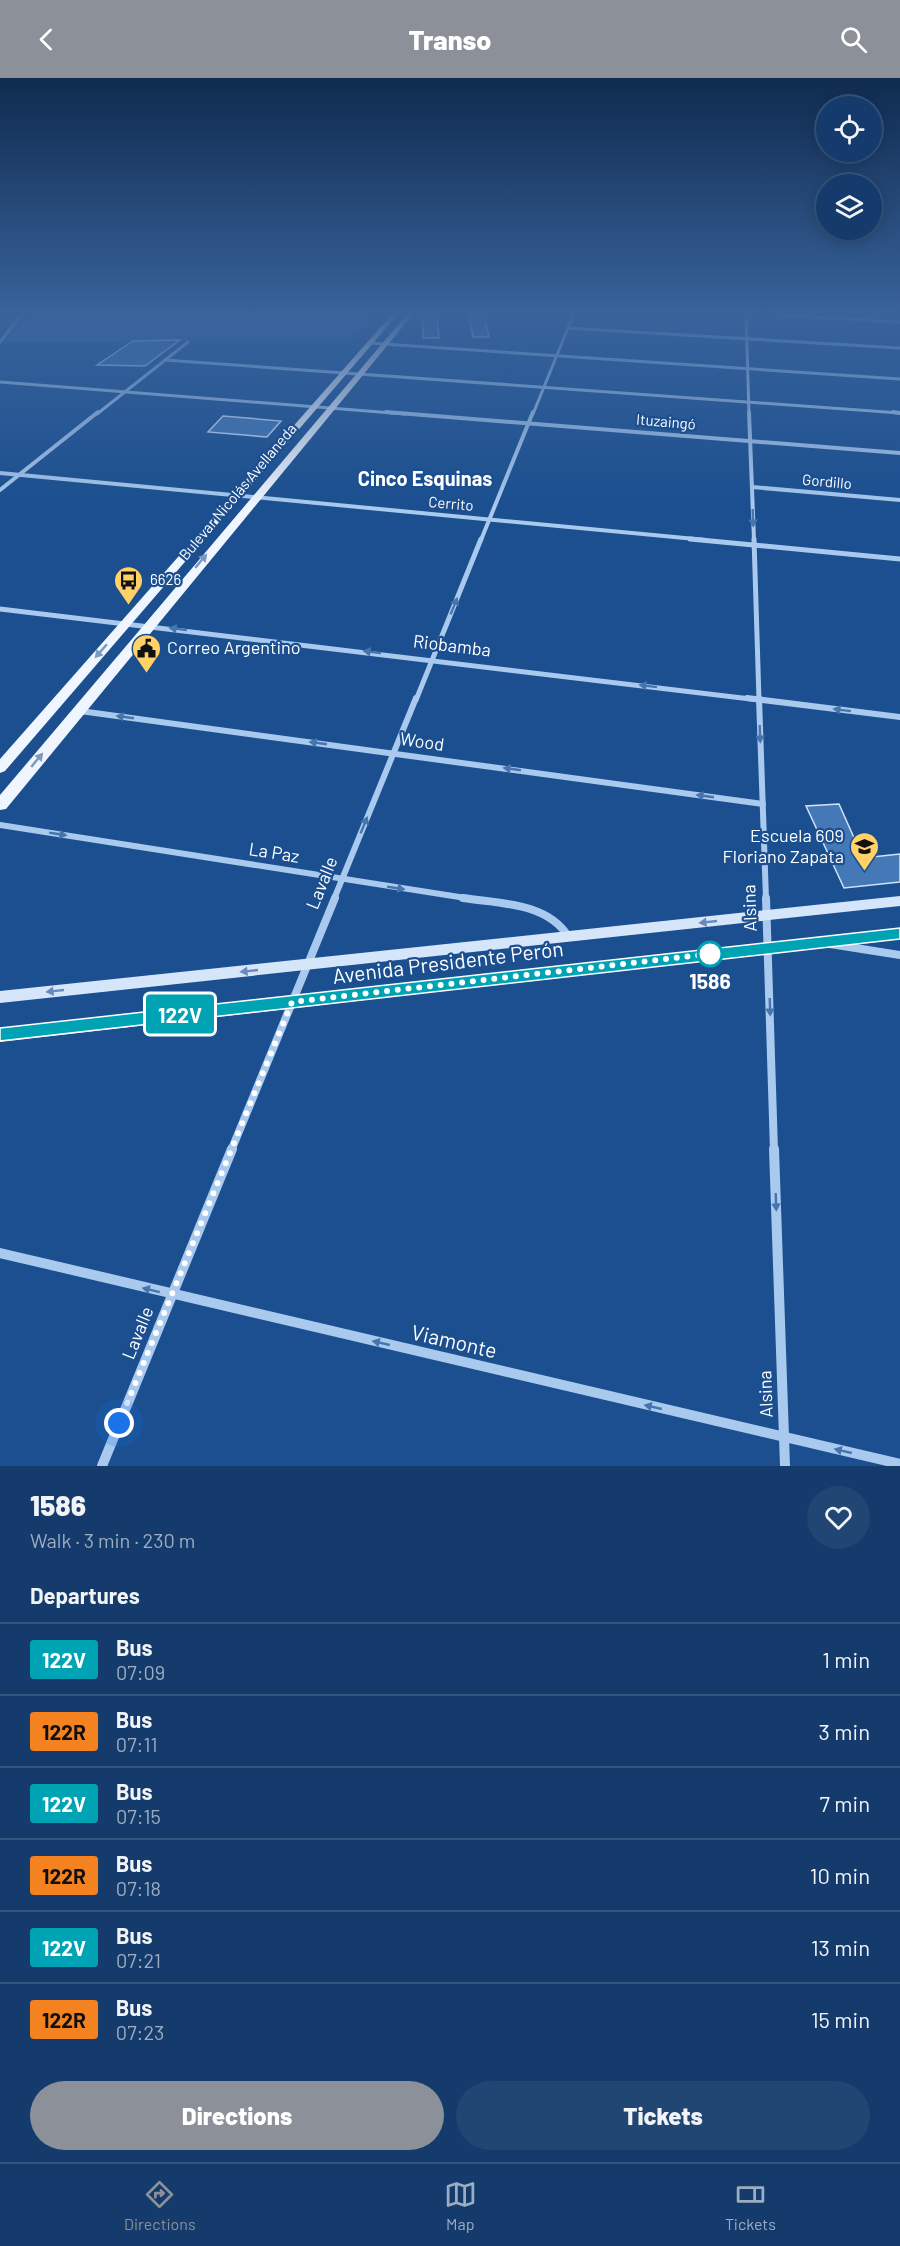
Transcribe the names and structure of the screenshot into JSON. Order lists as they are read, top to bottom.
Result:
{
  "streets": {
    "main road": ["Bulevar Nicolás Avellaneda", "Avenida Presidente Perón"],
    "street": [
      "Ituzaingó",
      "Gordillo",
      "Cerrito",
      "Riobamba",
      "Wood",
      "La Paz",
      "Lavalle",
      "Alsina",
      "Viamonte"
    ]
  },
  "crossings": [
    ["Ituzaingó", "Bulevar Nicolás Avellaneda"],
    ["Ituzaingó", "Lavalle"],
    ["Ituzaingó", "Alsina"],
    ["Gordillo", "Alsina"],
    ["Bulevar Nicolás Avellaneda", "Cerrito"],
    ["Bulevar Nicolás Avellaneda", "Riobamba"],
    ["Bulevar Nicolás Avellaneda", "Wood"],
    ["Cerrito", "Lavalle"],
    ["Cerrito", "Alsina"],
    ["Riobamba", "Lavalle"],
    ["Riobamba", "Alsina"],
    ["Wood", "Lavalle"],
    ["Wood", "Alsina"],
    ["La Paz", "Lavalle"],
    ["La Paz", "Avenida Presidente Perón"],
    ["Lavalle", "Avenida Presidente Perón"],
    ["Lavalle", "Viamonte"],
    ["Alsina", "Avenida Presidente Perón"],
    ["Alsina", "Viamonte"]
  ],
  "one_way": [
    "Riobamba",
    "Wood",
    "La Paz",
    "Alsina",
    "Viamonte"
  ],
  "districts": ["Cinco Esquinas"],
  "places": {
    "bus stop": ["6626"],
    "public building": ["Correo Argentino"],
    "school or university": ["Escuela 609 Floriano Zapata"],
    "other": ["1586"]
  },
  "lines": ["bus line 122V"],
  "page": {
    "header": "Transo",
    "on_map": "122V",
    "heading": [
      ["1586", "Walk · 3 min · 230 m"],
      "Departures"
    ],
    "list": [
      {
        "mark": "122V",
        "name": "Bus",
        "note": "07:09",
        "value": "1 min"
      },
      {
        "mark": "122R",
        "name": "Bus",
        "note": "07:11",
        "value": "3 min"
      },
      {
        "mark": "122V",
        "name": "Bus",
        "note": "07:15",
        "value": "7 min"
      },
      {
        "mark": "122R",
        "name": "Bus",
        "note": "07:18",
        "value": "10 min"
      },
      {
        "mark": "122V",
        "name": "Bus",
        "note": "07:21",
        "value": "13 min"
      },
      {
        "mark": "122R",
        "name": "Bus",
        "note": "07:23",
        "value": "15 min"
      }
    ],
    "buttons": ["Directions", "Tickets"],
    "tabs": ["Directions", "Map", "Tickets"]
  }
}
